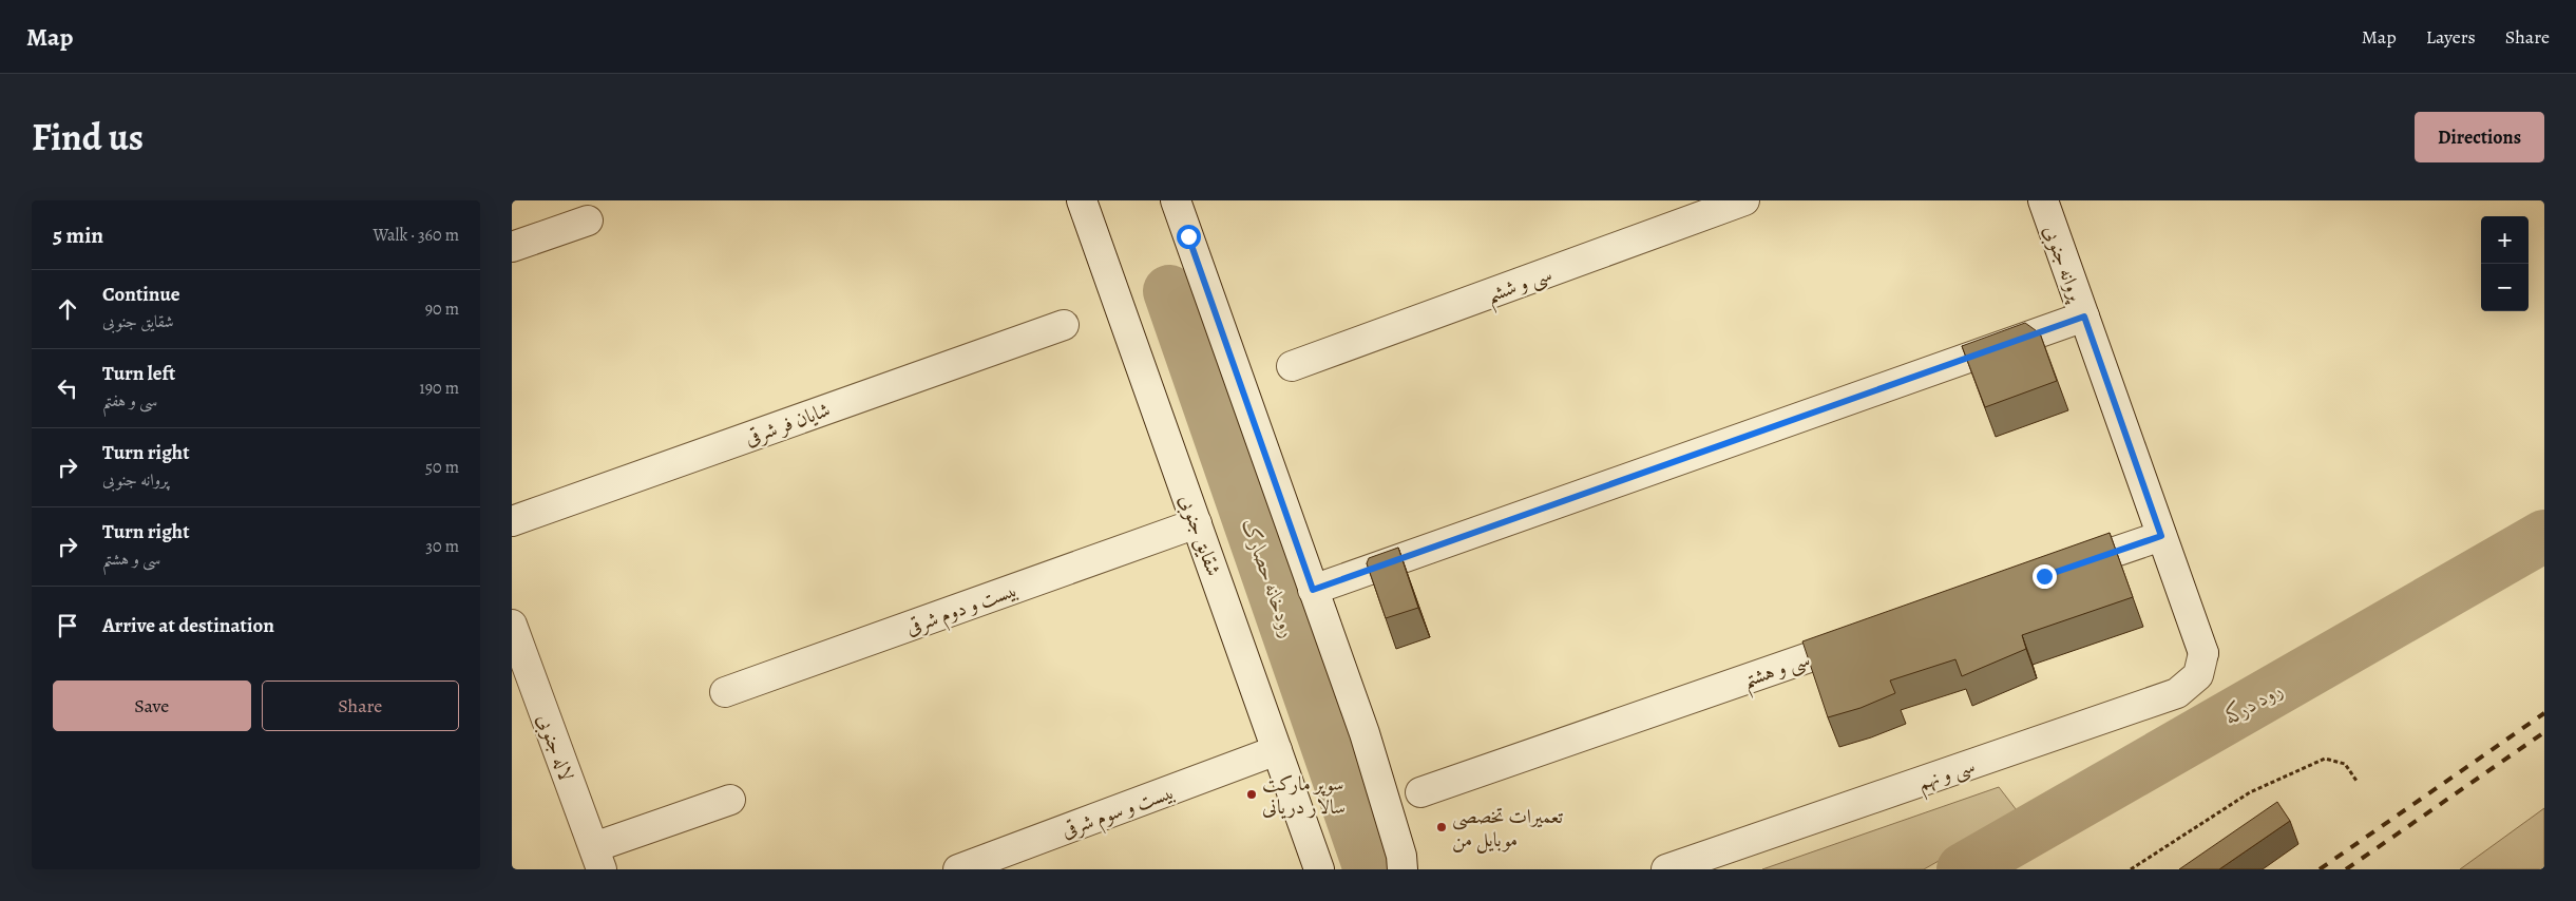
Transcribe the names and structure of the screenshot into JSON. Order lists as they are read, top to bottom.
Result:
{
  "streets": {
    "street": [
      "پروانه جنوبی",
      "سی و ششم",
      "شایان فر شرقی",
      "شقایق جنوبی",
      "بیست و دوم شرقی",
      "سی و هشتم",
      "لاله جنوبی",
      "سی و نهم",
      "بیست و سوم شرقی"
    ]
  },
  "crossings": [
    ["پروانه جنوبی", "سی و نهم"],
    ["شقایق جنوبی", "بیست و دوم شرقی"],
    ["شقایق جنوبی", "بیست و سوم شرقی"]
  ],
  "water": ["رودخانه حصارک", "رود درکه"],
  "places": ["سوپر مارکت سالار دریانی", "تعمیرات تخصصی موبایل من"],
  "page": {
    "header": "Map",
    "nav": ["Map", "Layers", "Share"],
    "title": "Find us",
    "buttons": [
      "Directions",
      ["Save", "Share"]
    ],
    "heading": ["5 min", "Walk · 360 m"],
    "map_buttons": ["+", "−"],
    "list": [
      ["Continue", "شقایق جنوبی", "90 m"],
      ["Turn left", "سی و هفتم", "190 m"],
      ["Turn right", "پروانه جنوبی", "50 m"],
      ["Turn right", "سی و هشتم", "30 m"],
      "Arrive at destination"
    ]
  }
}
